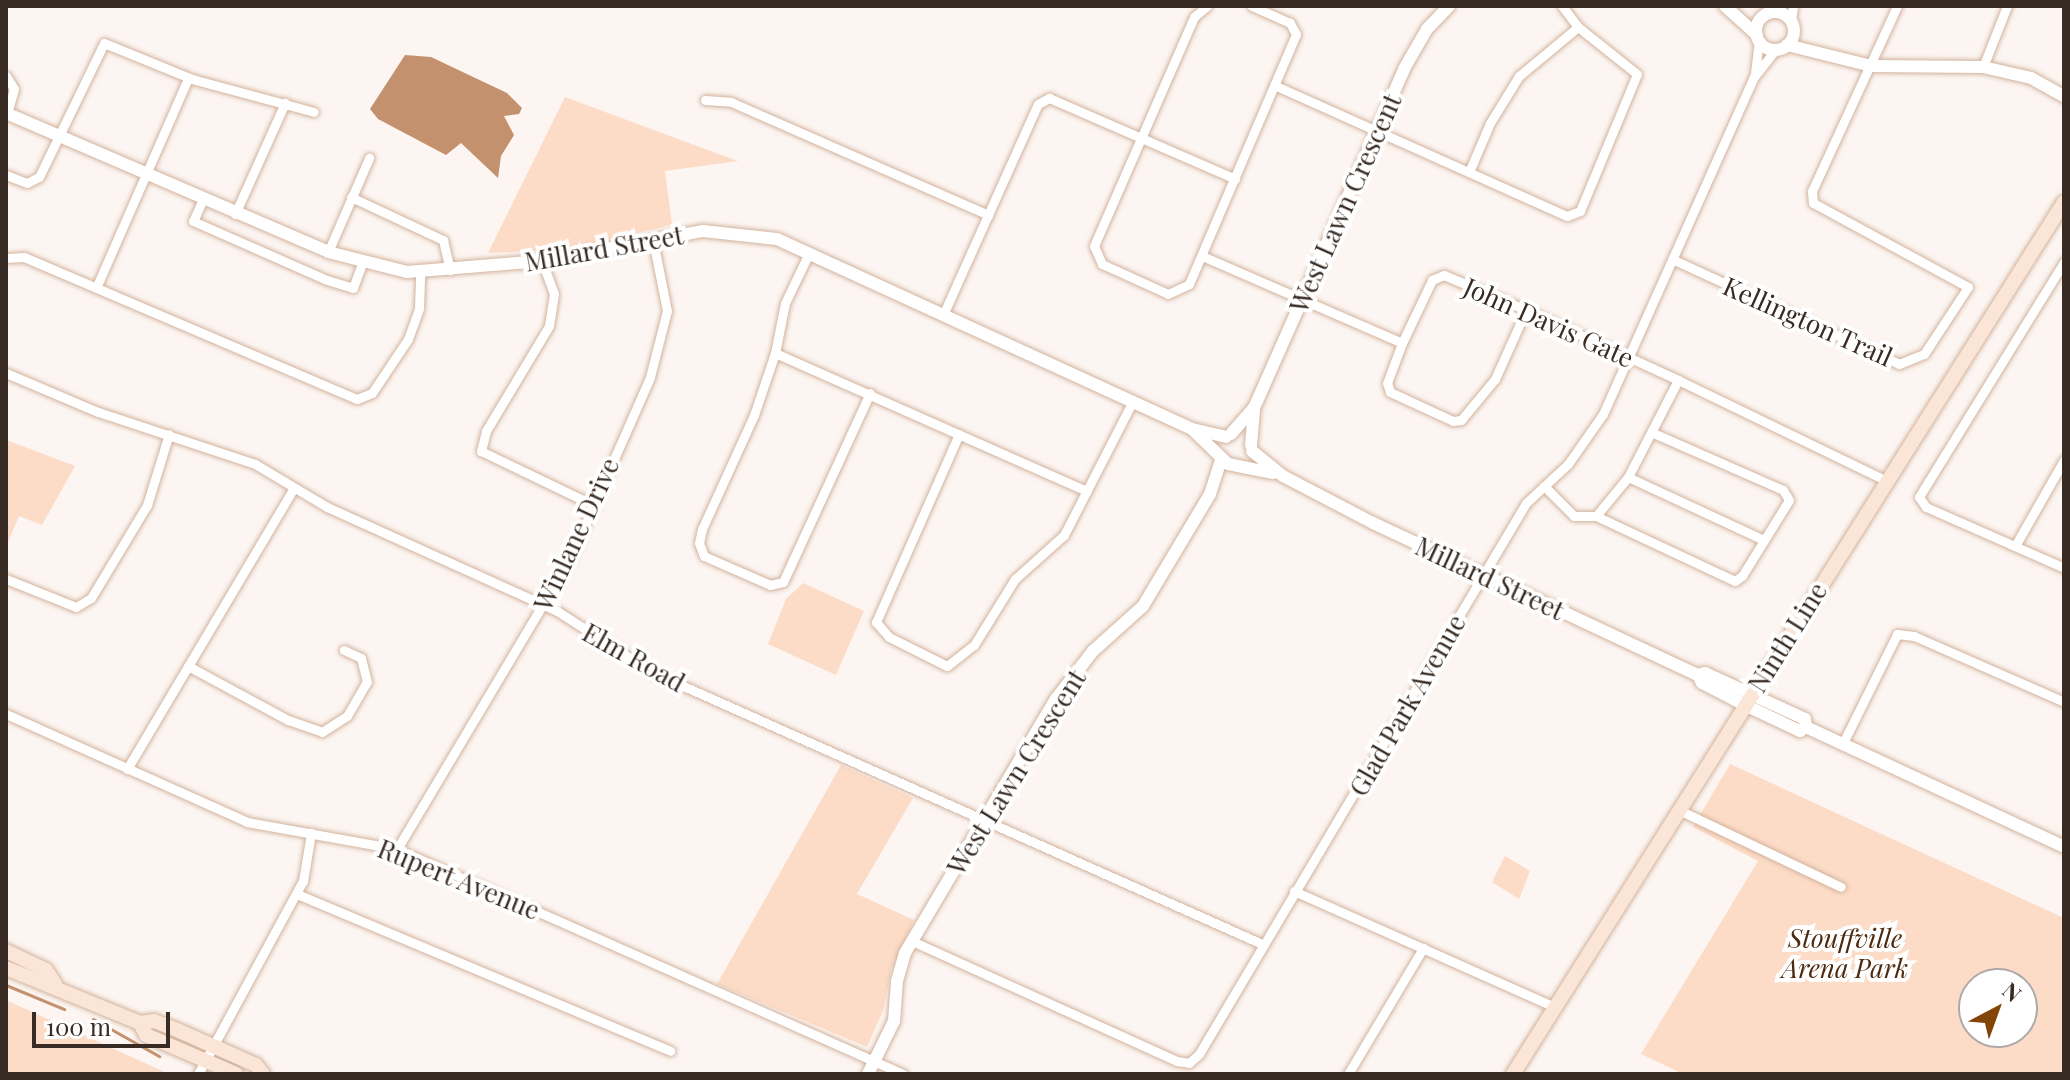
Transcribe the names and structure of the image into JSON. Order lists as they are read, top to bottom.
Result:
{
  "streets": {
    "main road": ["Ninth Line"],
    "street": [
      "West Lawn Crescent",
      "Millard Street",
      "Kellington Trail",
      "John Davis Gate",
      "Winlane Drive",
      "Elm Road",
      "Glad Park Avenue",
      "Rupert Avenue"
    ]
  },
  "crossings": [
    ["West Lawn Crescent", "Millard Street"],
    ["West Lawn Crescent", "Elm Road"],
    ["West Lawn Crescent", "Glad Park Avenue"],
    ["West Lawn Crescent", "Rupert Avenue"],
    ["Millard Street", "Winlane Drive"],
    ["Millard Street", "Ninth Line"],
    ["Millard Street", "Glad Park Avenue"],
    ["Kellington Trail", "Glad Park Avenue"],
    ["John Davis Gate", "Ninth Line"],
    ["John Davis Gate", "Glad Park Avenue"],
    ["Winlane Drive", "Elm Road"],
    ["Winlane Drive", "Rupert Avenue"],
    ["Elm Road", "Glad Park Avenue"]
  ],
  "parks": ["Stouffville Arena Park"],
  "scale_bar": "100 m",
  "north": "top right"
}
